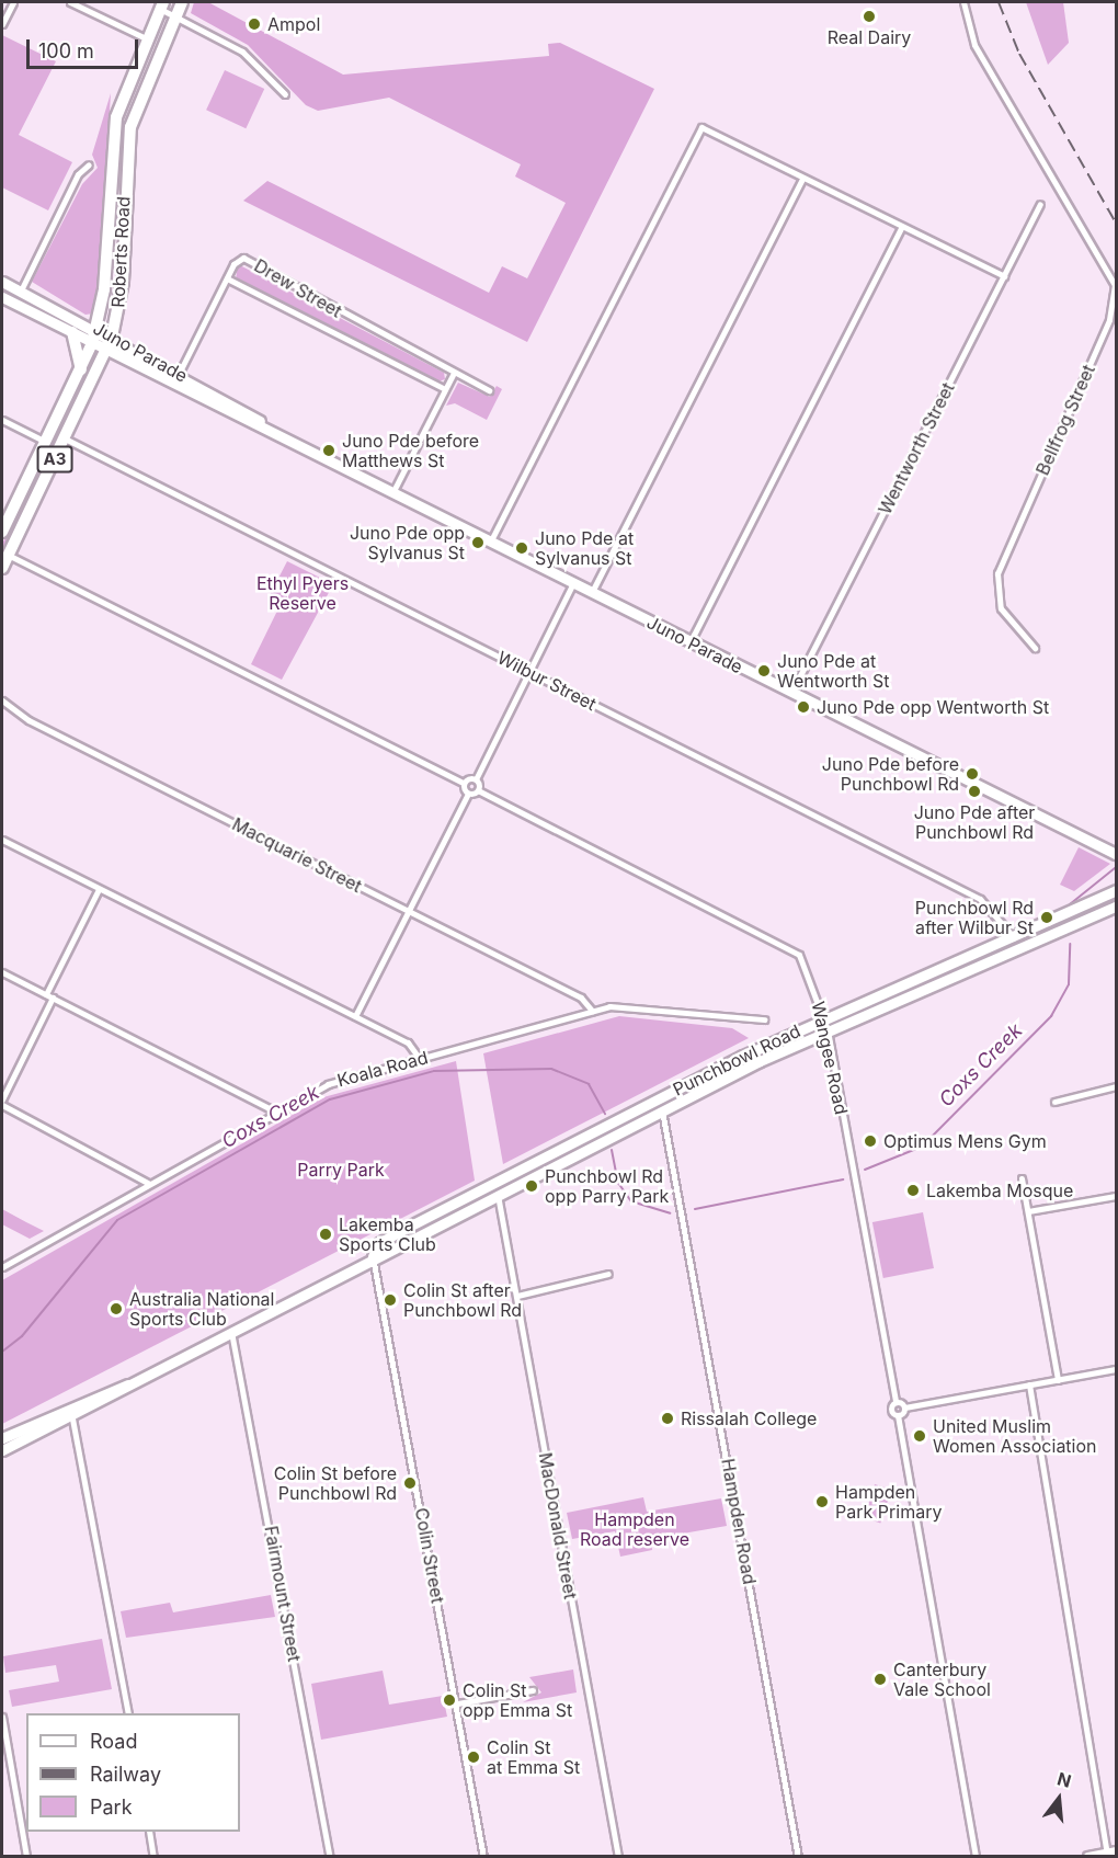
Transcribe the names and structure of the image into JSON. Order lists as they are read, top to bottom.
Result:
{
  "streets": {
    "highway": ["Roberts Road", "A3"],
    "main road": ["Juno Parade", "Punchbowl Road"],
    "street": [
      "Drew Street",
      "Bellfrog Street",
      "Wentworth Street",
      "Wilbur Street",
      "Macquarie Street",
      "Wangee Road",
      "Koala Road",
      "Hampden Road",
      "MacDonald Street",
      "Colin Street",
      "Fairmount Street"
    ]
  },
  "crossings": [
    ["Roberts Road", "Juno Parade"],
    ["Roberts Road", "Wilbur Street"],
    ["Juno Parade", "Wentworth Street"],
    ["Wilbur Street", "Punchbowl Road"],
    ["Macquarie Street", "Koala Road"],
    ["Wangee Road", "Punchbowl Road"],
    ["Punchbowl Road", "Hampden Road"],
    ["Punchbowl Road", "MacDonald Street"],
    ["Punchbowl Road", "Colin Street"],
    ["Punchbowl Road", "Fairmount Street"]
  ],
  "water": ["Coxs Creek"],
  "parks": ["Ethyl Pyers Reserve", "Parry Park", "Hampden Road reserve"],
  "places": [
    "Real Dairy",
    "Ampol",
    "Juno Pde before Matthews St",
    "Juno Pde opp Sylvanus St",
    "Juno Pde at Sylvanus St",
    "Juno Pde at Wentworth St",
    "Juno Pde opp Wentworth St",
    "Juno Pde before Punchbowl Rd",
    "Juno Pde after Punchbowl Rd",
    "Punchbowl Rd after Wilbur St",
    "Optimus Mens Gym",
    "Punchbowl Rd opp Parry Park",
    "Lakemba Mosque",
    "Lakemba Sports Club",
    "Colin St after Punchbowl Rd",
    "Australia National Sports Club",
    "Rissalah College",
    "United Muslim Women Association",
    "Colin St before Punchbowl Rd",
    "Hampden Park Primary",
    "Canterbury Vale School",
    "Colin St opp Emma St",
    "Colin St at Emma St"
  ],
  "legend": ["Road", "Railway", "Park"],
  "scale_bar": "100 m",
  "north": "top"
}
